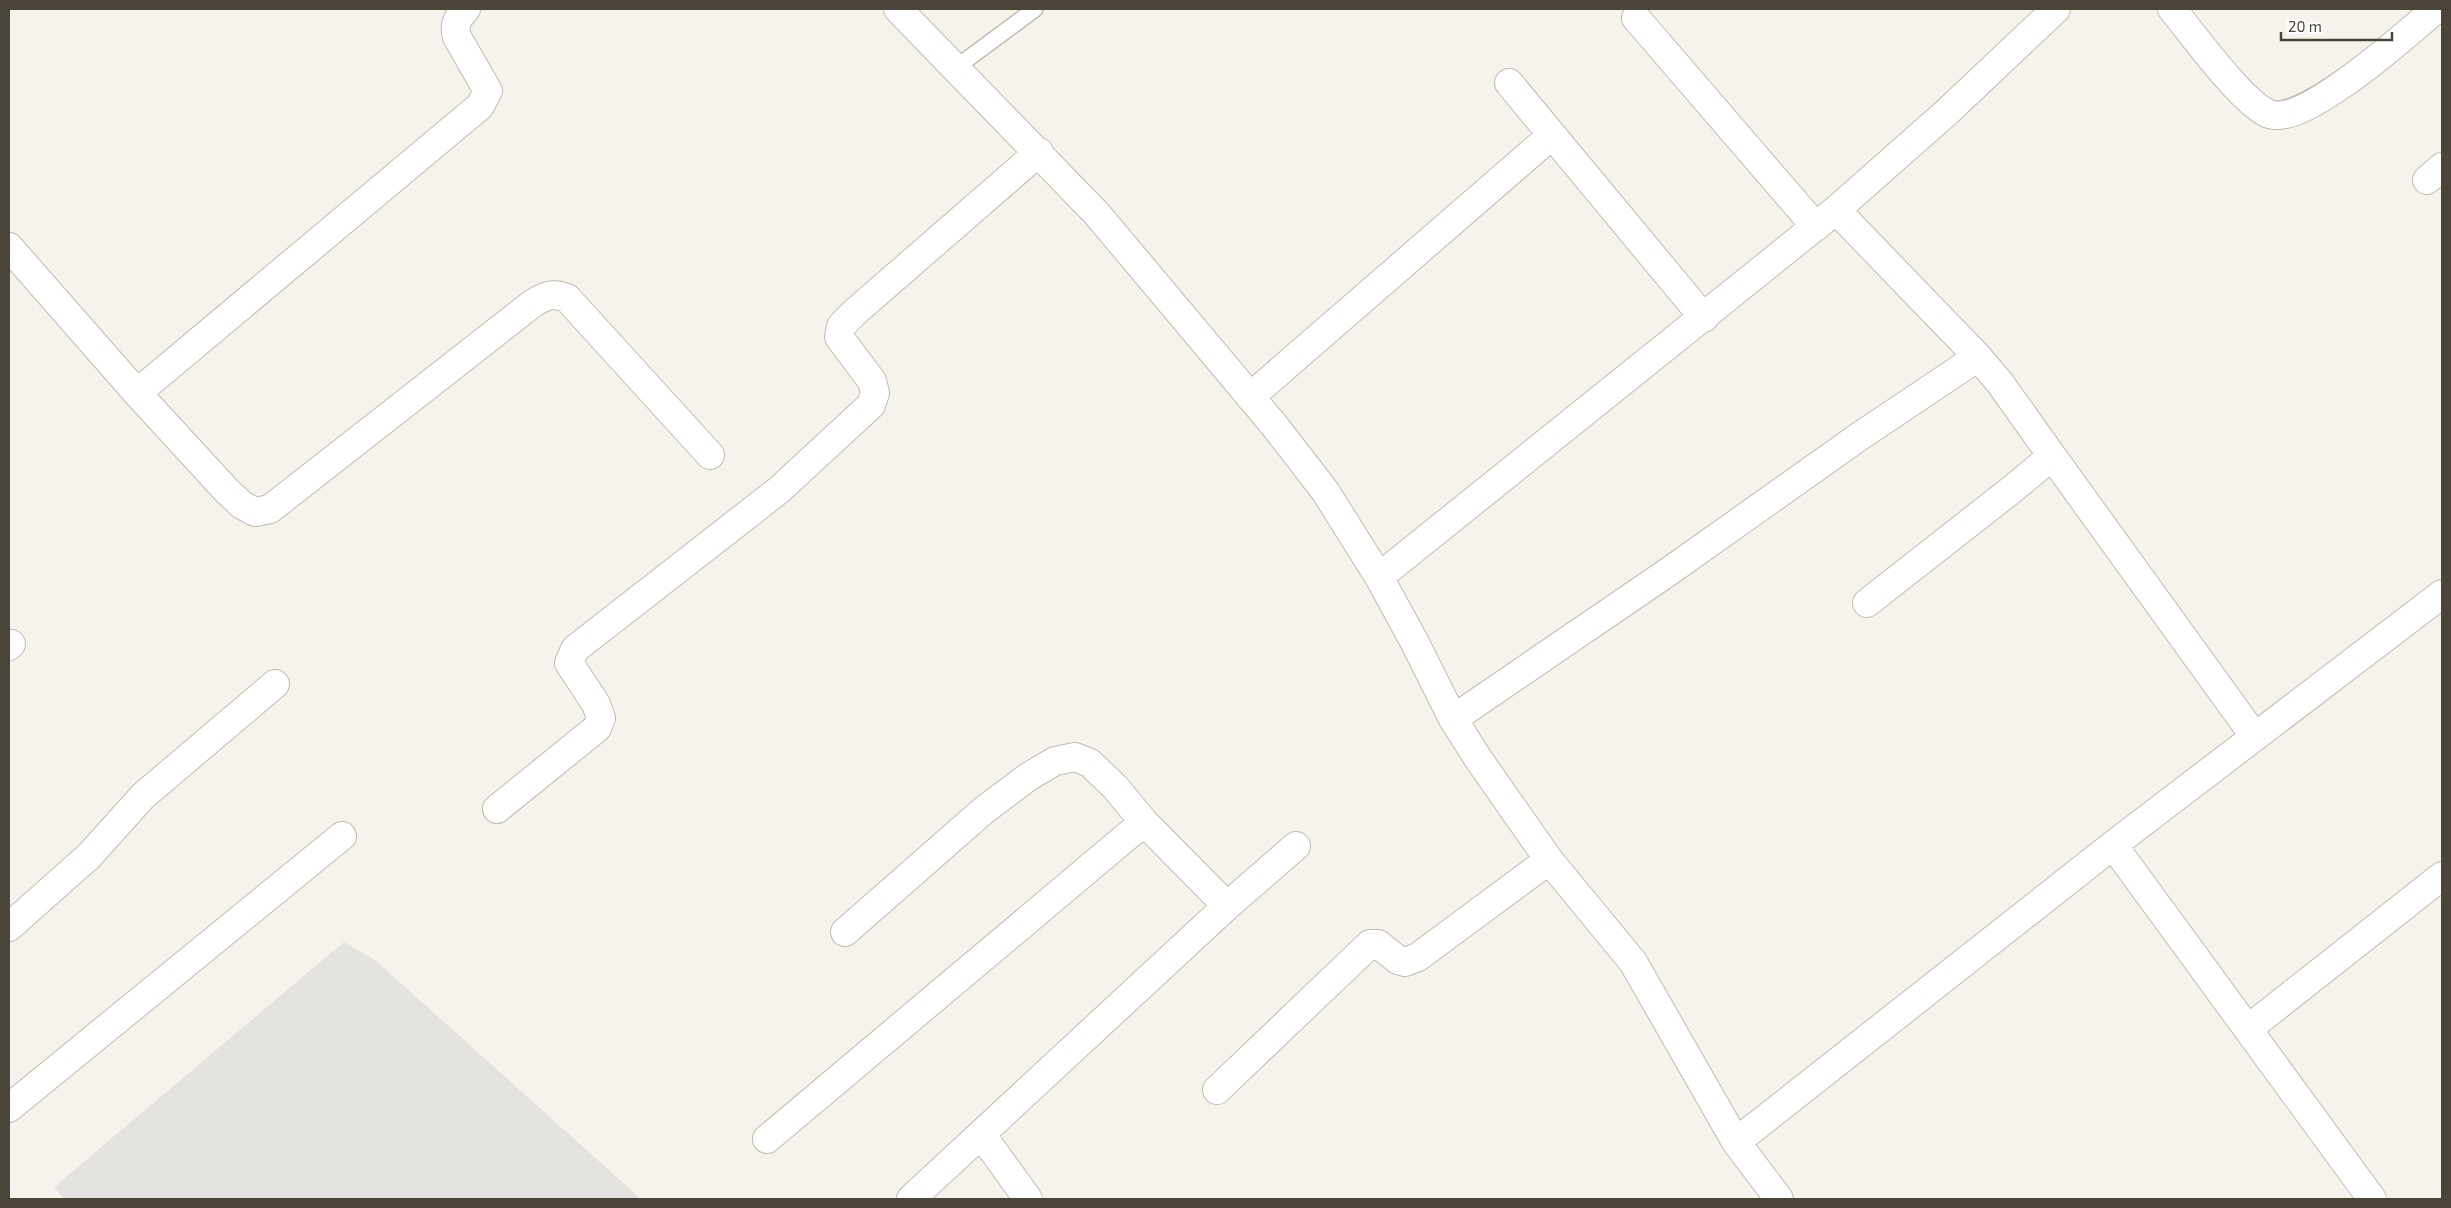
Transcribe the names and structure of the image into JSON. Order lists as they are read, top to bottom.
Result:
{
  "scale_bar": "20 m"
}
